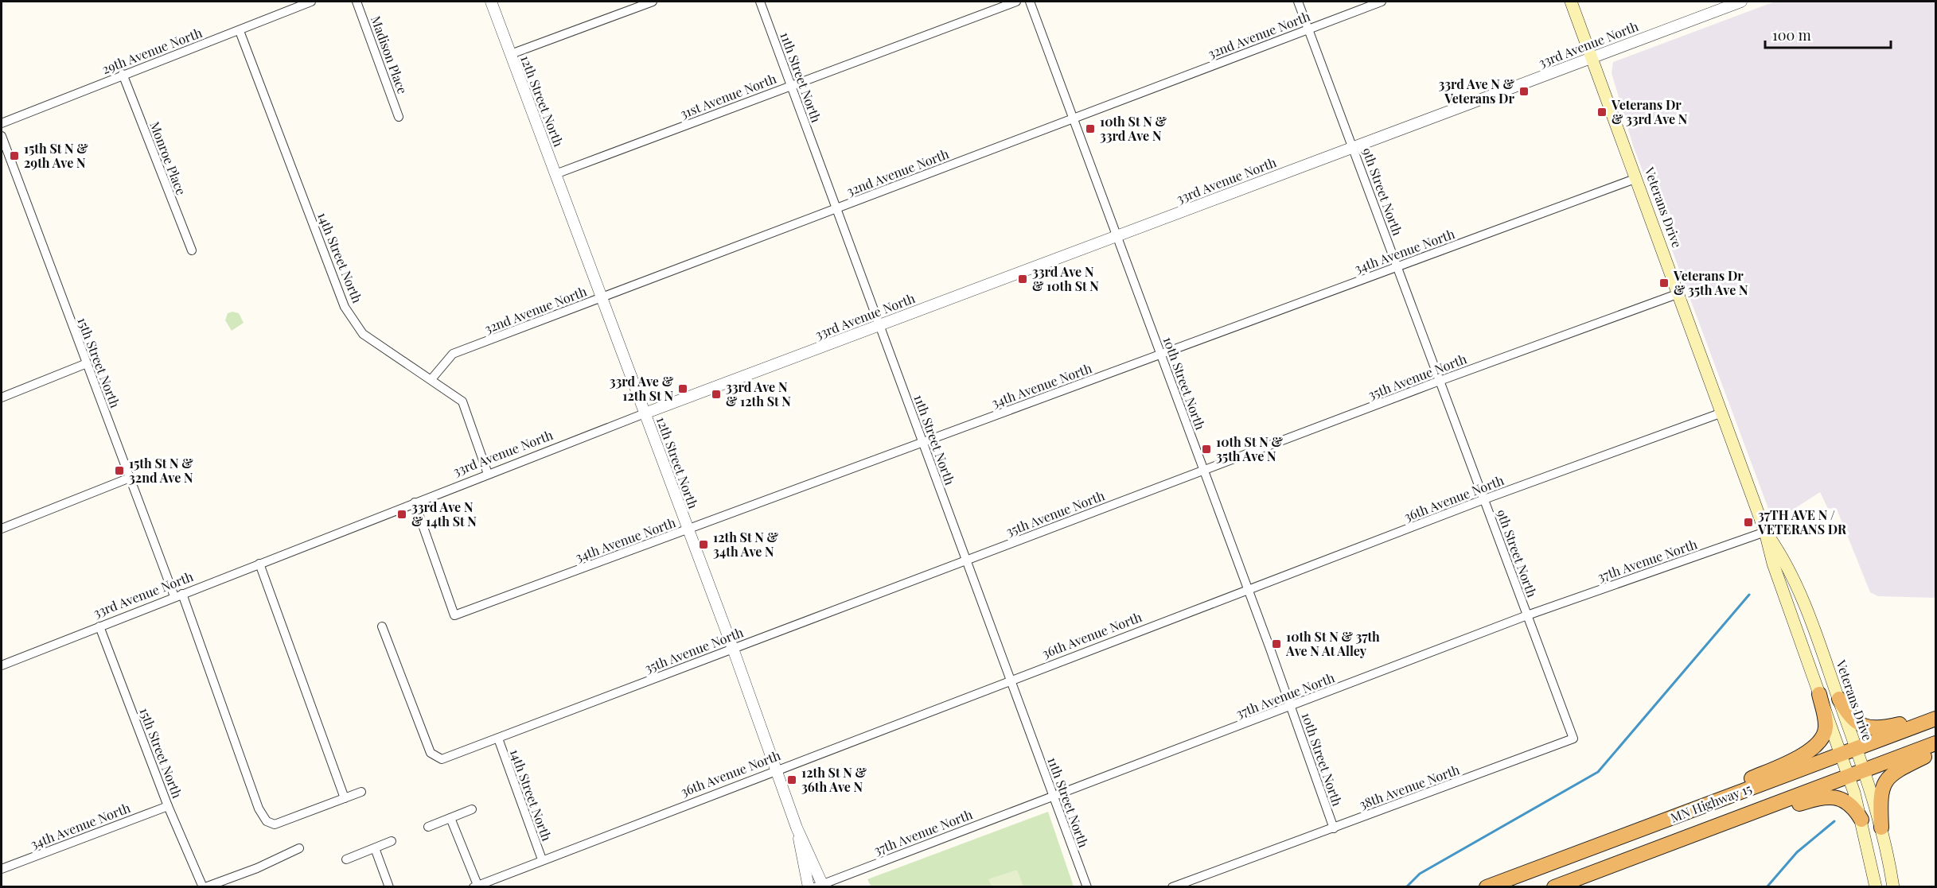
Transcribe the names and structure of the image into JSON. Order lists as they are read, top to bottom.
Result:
{
  "streets": {
    "highway": ["MN Highway 15"],
    "main road": ["Veterans Drive"],
    "street": [
      "32nd Avenue North",
      "33rd Avenue North",
      "29th Avenue North",
      "Madison Place",
      "11th Street North",
      "31st Avenue North",
      "12th Street North",
      "Monroe Place",
      "9th Street North",
      "34th Avenue North",
      "14th Street North",
      "15th Street North",
      "35th Avenue North",
      "10th Street North",
      "36th Avenue North",
      "37th Avenue North",
      "38th Avenue North"
    ]
  },
  "crossings": [
    ["32nd Avenue North", "11th Street North"],
    ["32nd Avenue North", "12th Street North"],
    ["32nd Avenue North", "9th Street North"],
    ["32nd Avenue North", "14th Street North"],
    ["32nd Avenue North", "10th Street North"],
    ["33rd Avenue North", "11th Street North"],
    ["33rd Avenue North", "12th Street North"],
    ["33rd Avenue North", "9th Street North"],
    ["33rd Avenue North", "Veterans Drive"],
    ["33rd Avenue North", "34th Avenue North"],
    ["33rd Avenue North", "14th Street North"],
    ["33rd Avenue North", "15th Street North"],
    ["33rd Avenue North", "10th Street North"],
    ["29th Avenue North", "Monroe Place"],
    ["29th Avenue North", "14th Street North"],
    ["11th Street North", "31st Avenue North"],
    ["11th Street North", "34th Avenue North"],
    ["11th Street North", "35th Avenue North"],
    ["11th Street North", "36th Avenue North"],
    ["11th Street North", "37th Avenue North"],
    ["31st Avenue North", "12th Street North"],
    ["12th Street North", "34th Avenue North"],
    ["12th Street North", "35th Avenue North"],
    ["12th Street North", "36th Avenue North"],
    ["12th Street North", "37th Avenue North"],
    ["9th Street North", "34th Avenue North"],
    ["9th Street North", "35th Avenue North"],
    ["9th Street North", "36th Avenue North"],
    ["9th Street North", "37th Avenue North"],
    ["9th Street North", "38th Avenue North"],
    ["Veterans Drive", "34th Avenue North"],
    ["Veterans Drive", "35th Avenue North"],
    ["Veterans Drive", "36th Avenue North"],
    ["Veterans Drive", "37th Avenue North"],
    ["Veterans Drive", "MN Highway 15"],
    ["34th Avenue North", "15th Street North"],
    ["34th Avenue North", "10th Street North"],
    ["14th Street North", "35th Avenue North"],
    ["14th Street North", "36th Avenue North"],
    ["35th Avenue North", "10th Street North"],
    ["10th Street North", "36th Avenue North"],
    ["10th Street North", "37th Avenue North"],
    ["10th Street North", "38th Avenue North"]
  ],
  "places": {
    "transit": [
      "33rd Ave N & Veterans Dr",
      "Veterans Dr & 33rd Ave N",
      "10th St N & 33rd Ave N",
      "15th St N & 29th Ave N",
      "33rd Ave N & 10th St N",
      "Veterans Dr & 35th Ave N",
      "33rd Ave & 12th St N",
      "33rd Ave N & 12th St N",
      "10th St N & 35th Ave N",
      "15th St N & 32nd Ave N",
      "33rd Ave N & 14th St N",
      "37TH AVE N / VETERANS DR",
      "12th St N & 34th Ave N",
      "10th St N & 37th Ave N At Alley",
      "12th St N & 36th Ave N"
    ]
  },
  "scale_bar": "100 m"
}
